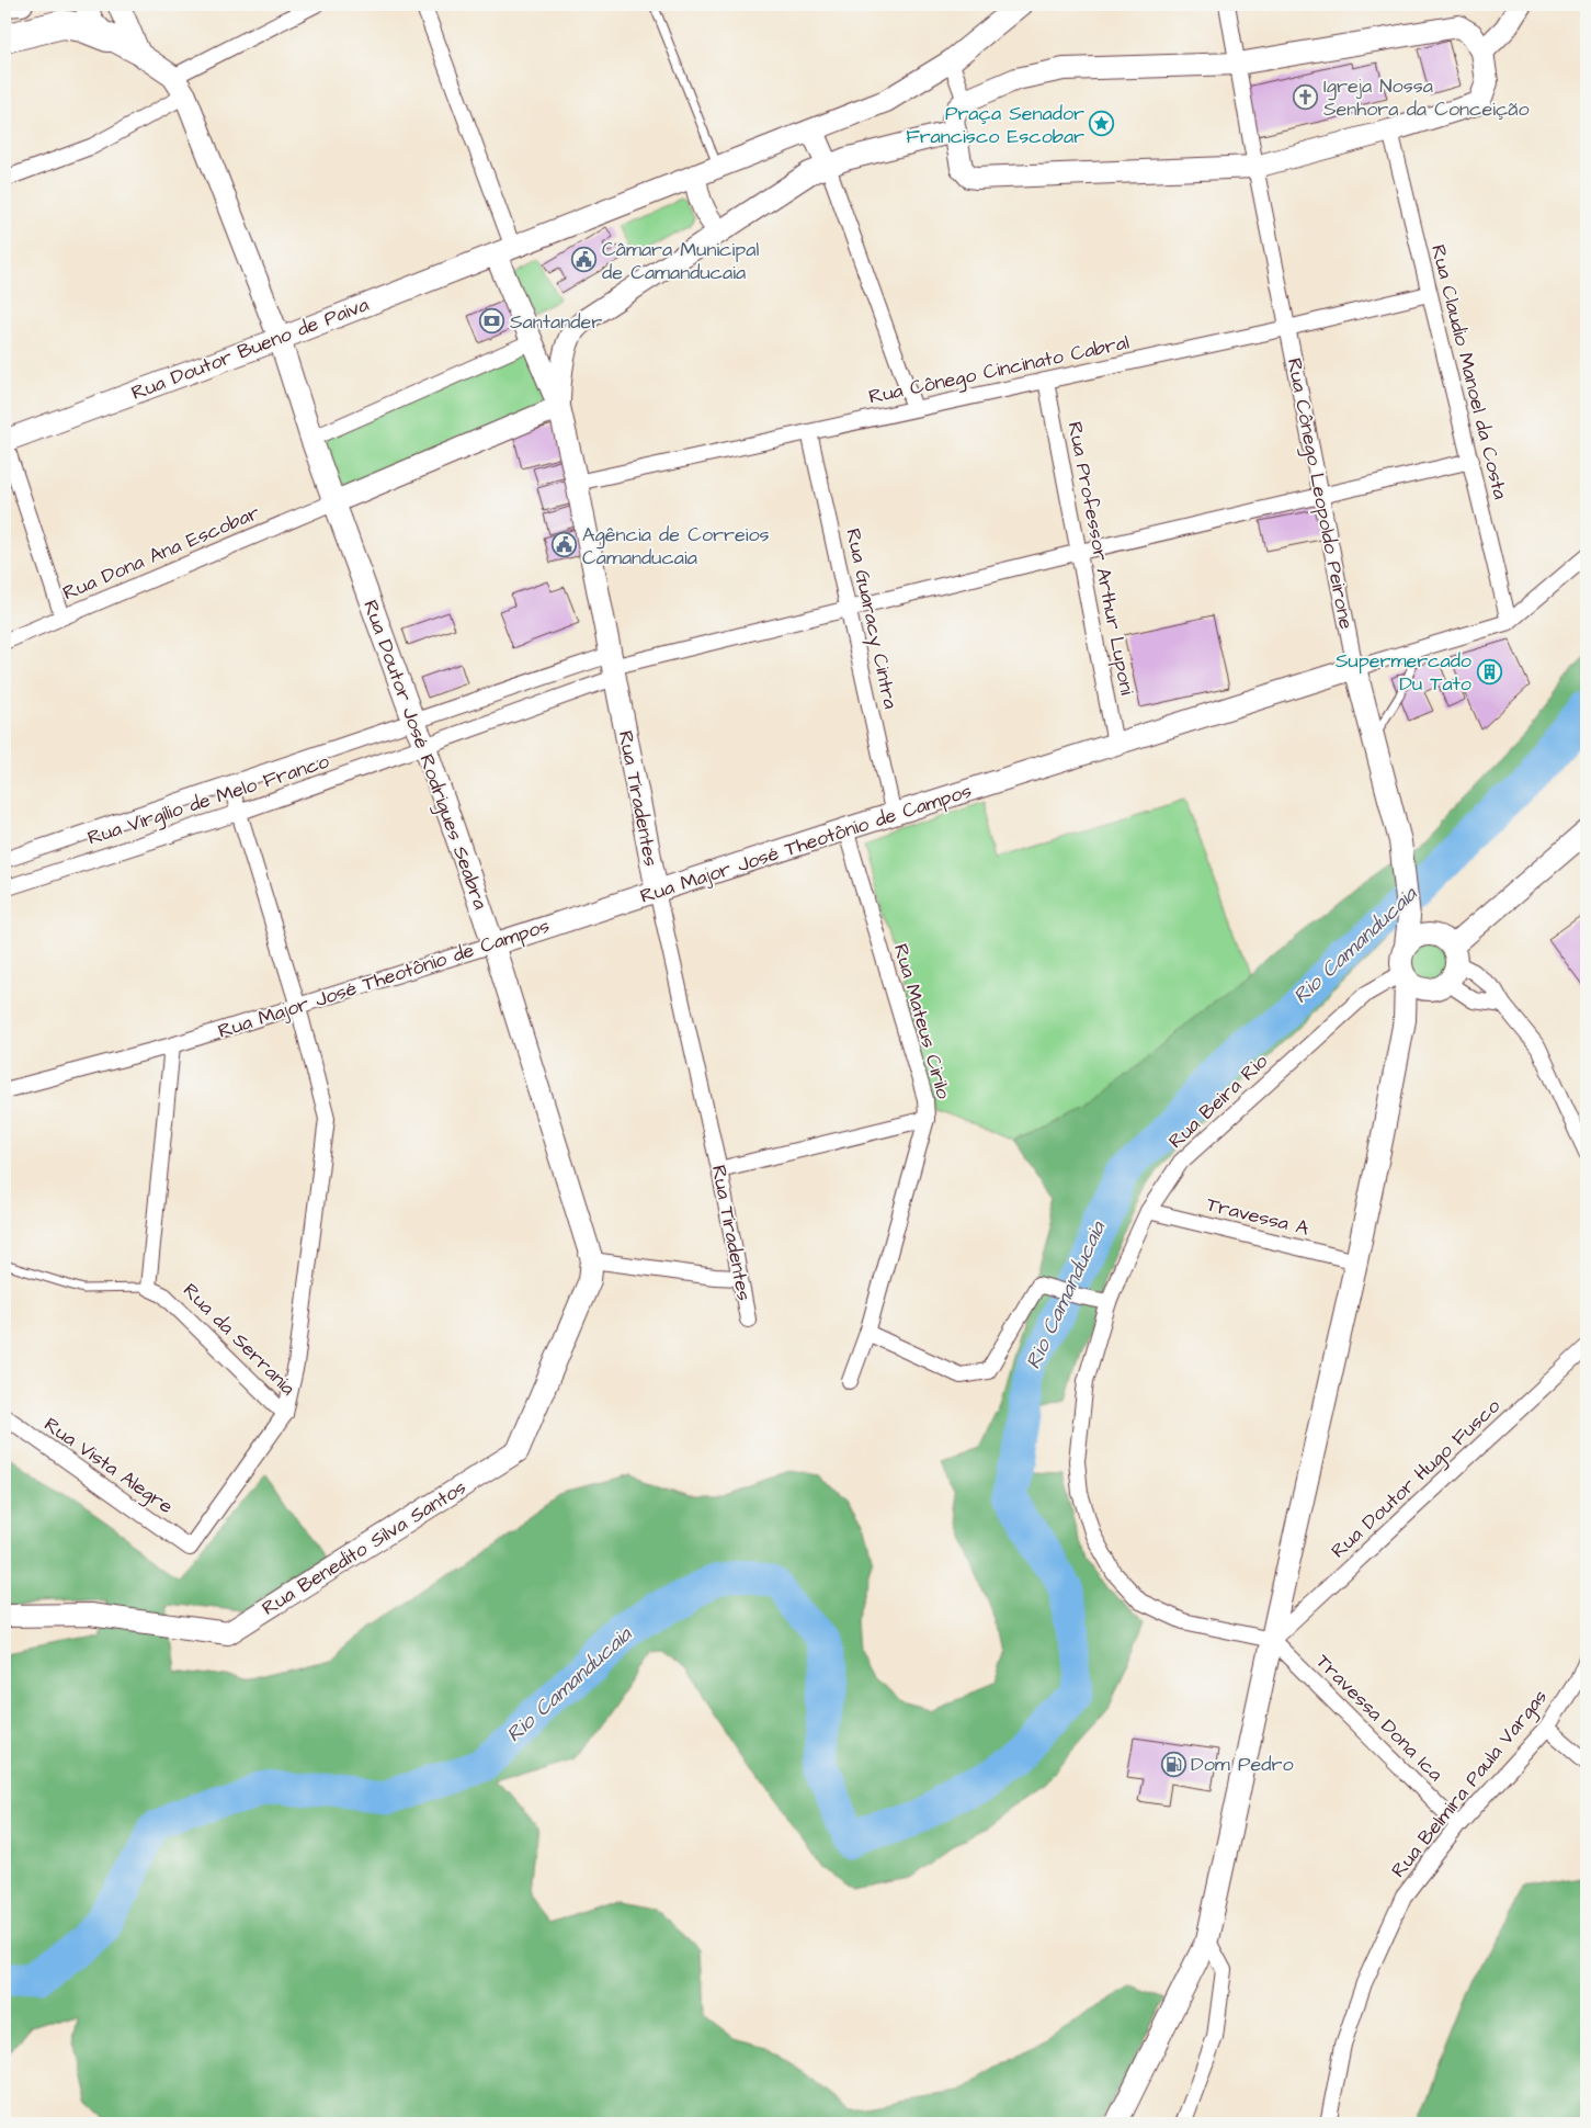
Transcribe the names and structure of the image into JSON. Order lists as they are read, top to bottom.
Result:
{
  "streets": {
    "main road": [
      "Rua Doutor Bueno de Paiva",
      "Rua Cônego Leopoldo Peirone",
      "Rua Doutor José Rodrigues Seabra",
      "Rua Tiradentes",
      "Rua Major José Theotônio de Campos",
      "Rua Benedito Silva Santos"
    ],
    "street": [
      "Rua Cônego Cincinato Cabral",
      "Rua Claudio Manoel da Costa",
      "Rua Dona Ana Escobar",
      "Rua Professor Arthur Luponi",
      "Rua Guaracy Cintra",
      "Rua Virgílio de Melo Franco",
      "Rua Mateus Cirilo",
      "Rua Beira Rio",
      "Travessa A",
      "Rua da Serrania",
      "Rua Vista Alegre",
      "Rua Doutor Hugo Fusco",
      "Travessa Dona Ica",
      "Rua Belmira Paula Vargas"
    ]
  },
  "crossings": [
    ["Rua Doutor Bueno de Paiva", "Rua Doutor José Rodrigues Seabra"],
    ["Rua Cônego Cincinato Cabral", "Rua Claudio Manoel da Costa"],
    ["Rua Cônego Cincinato Cabral", "Rua Cônego Leopoldo Peirone"],
    ["Rua Cônego Cincinato Cabral", "Rua Professor Arthur Luponi"],
    ["Rua Cônego Cincinato Cabral", "Rua Guaracy Cintra"],
    ["Rua Cônego Cincinato Cabral", "Rua Tiradentes"],
    ["Rua Claudio Manoel da Costa", "Rua Major José Theotônio de Campos"],
    ["Rua Cônego Leopoldo Peirone", "Rua Major José Theotônio de Campos"],
    ["Rua Cônego Leopoldo Peirone", "Rua Beira Rio"],
    ["Rua Dona Ana Escobar", "Rua Doutor José Rodrigues Seabra"],
    ["Rua Professor Arthur Luponi", "Rua Major José Theotônio de Campos"],
    ["Rua Guaracy Cintra", "Rua Major José Theotônio de Campos"],
    ["Rua Doutor José Rodrigues Seabra", "Rua Virgílio de Melo Franco"],
    ["Rua Doutor José Rodrigues Seabra", "Rua Major José Theotônio de Campos"],
    ["Rua Doutor José Rodrigues Seabra", "Rua Benedito Silva Santos"],
    ["Rua Tiradentes", "Rua Virgílio de Melo Franco"],
    ["Rua Tiradentes", "Rua Major José Theotônio de Campos"],
    ["Rua Major José Theotônio de Campos", "Rua Mateus Cirilo"],
    ["Rua Beira Rio", "Travessa A"],
    ["Rua Beira Rio", "Rua Doutor Hugo Fusco"],
    ["Rua Beira Rio", "Travessa Dona Ica"],
    ["Rua da Serrania", "Rua Vista Alegre"],
    ["Rua Doutor Hugo Fusco", "Travessa Dona Ica"],
    ["Travessa Dona Ica", "Rua Belmira Paula Vargas"]
  ],
  "water": ["Rio Camanducaia"],
  "places": {
    "church": ["Igreja Nossa Senhora da Conceição"],
    "place": ["Praça Senador Francisco Escobar"],
    "public building": ["Câmara Municipal de Camanducaia", "Agência de Correios Camanducaia"],
    "bank": ["Santander"],
    "building": ["Supermercado Du Tato"],
    "fuel station": ["Dom Pedro"]
  }
}
